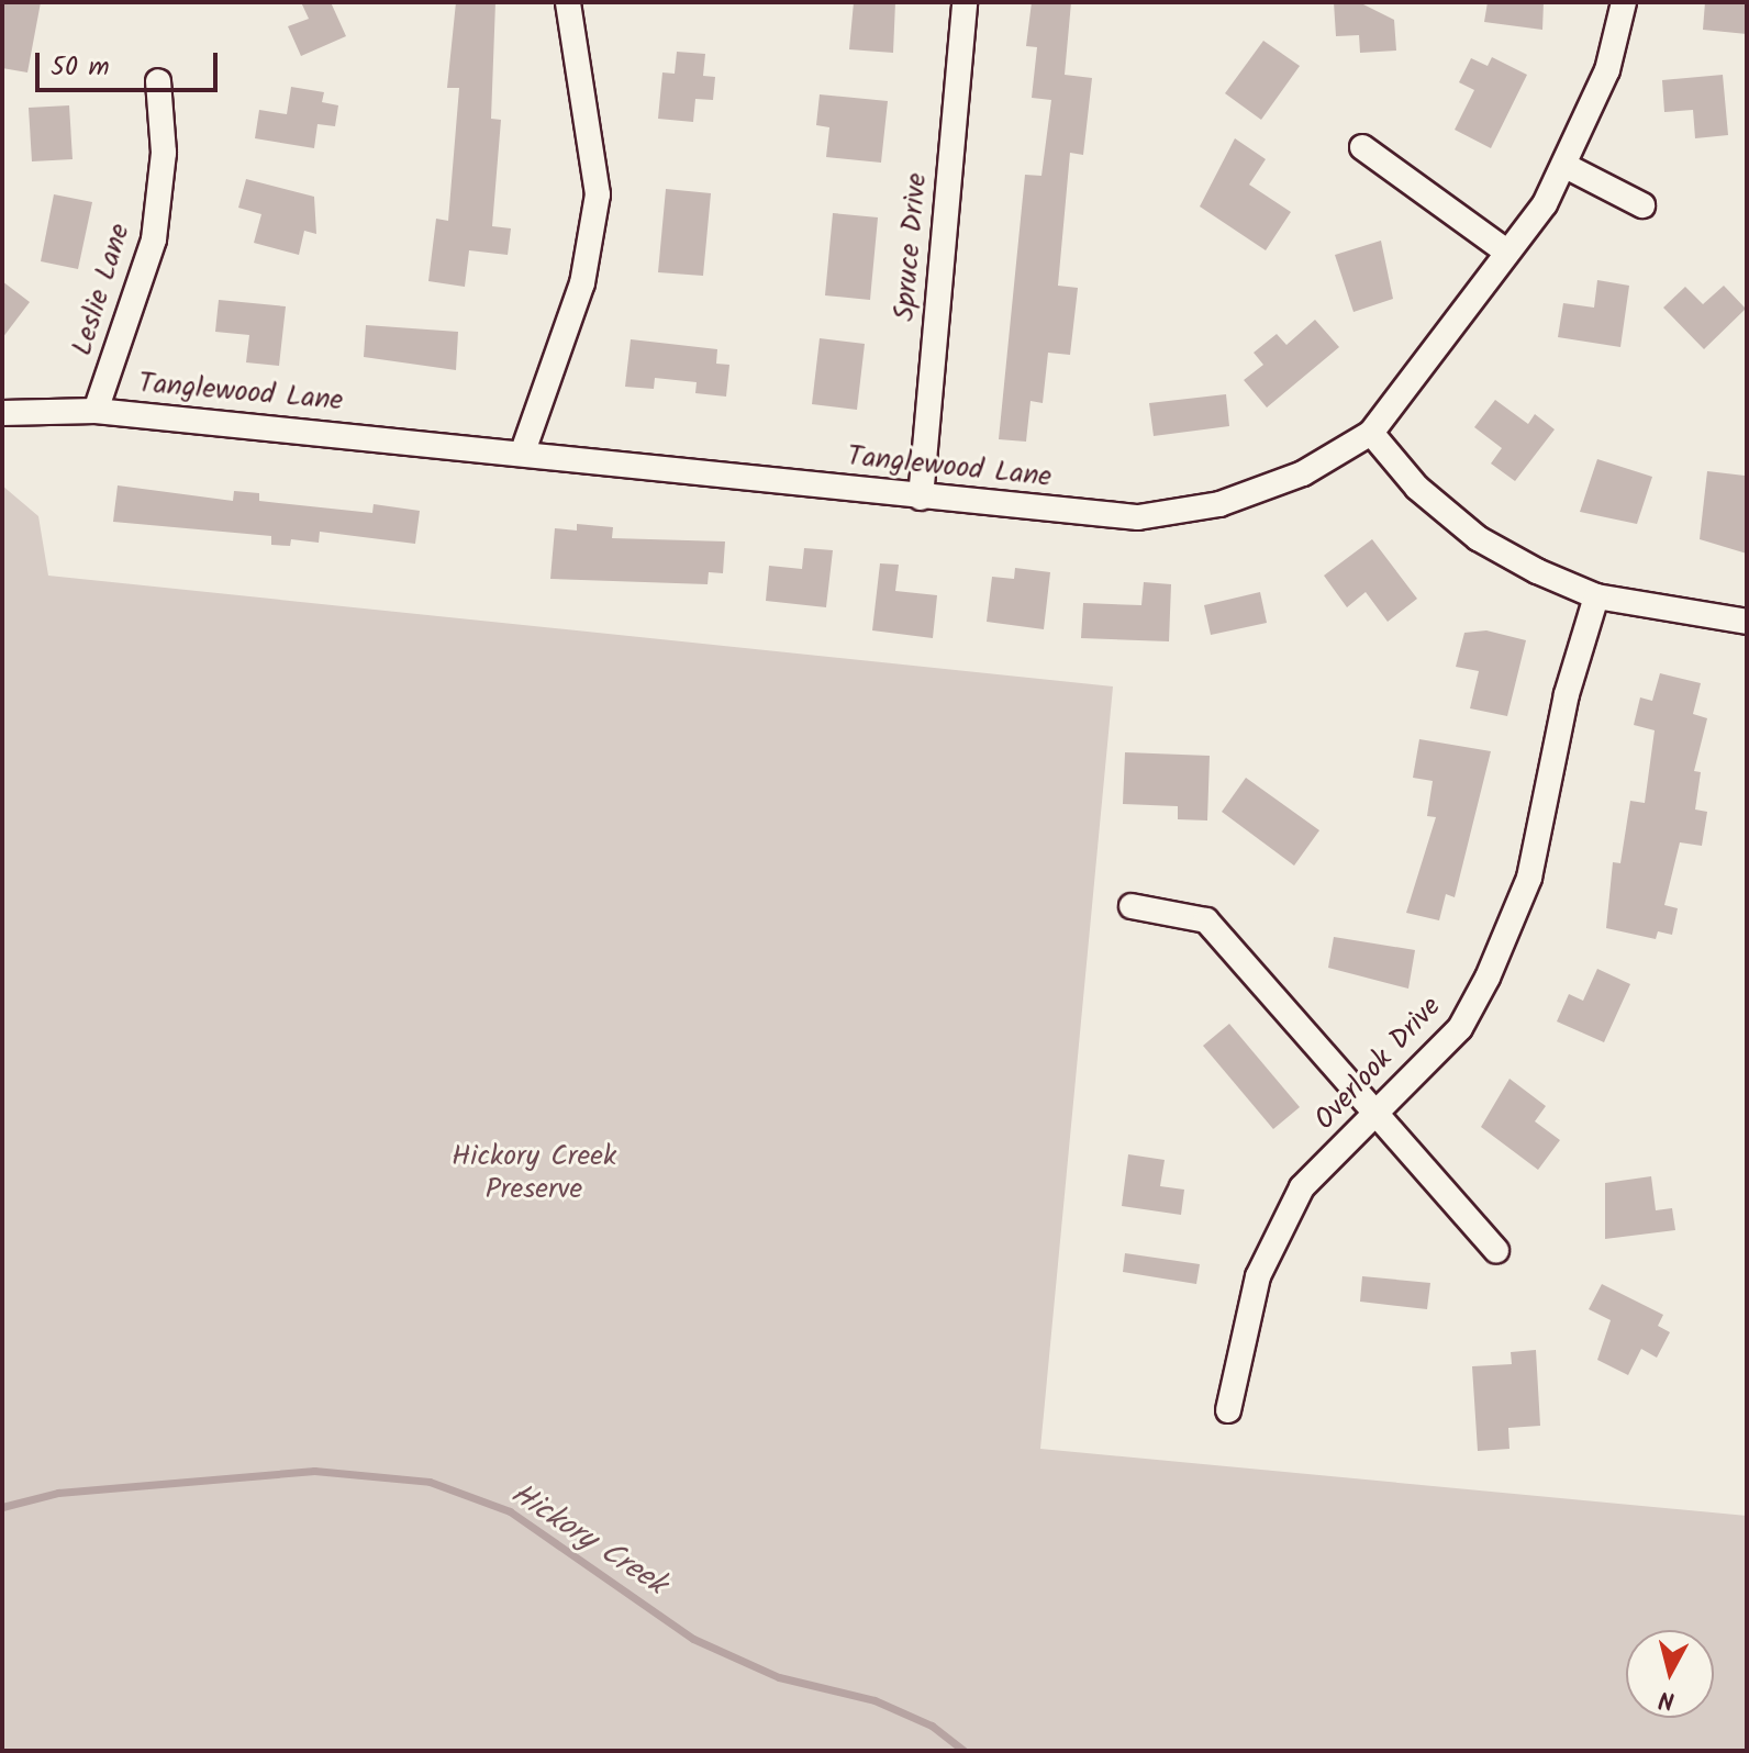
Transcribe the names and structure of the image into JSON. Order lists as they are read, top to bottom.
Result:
{
  "streets": {
    "street": [
      "Spruce Drive",
      "Leslie Lane",
      "Tanglewood Lane",
      "Overlook Drive"
    ]
  },
  "crossings": [
    ["Spruce Drive", "Tanglewood Lane"],
    ["Leslie Lane", "Tanglewood Lane"]
  ],
  "water": ["Hickory Creek"],
  "parks": ["Hickory Creek Preserve"],
  "scale_bar": "50 m",
  "north": "bottom"
}
